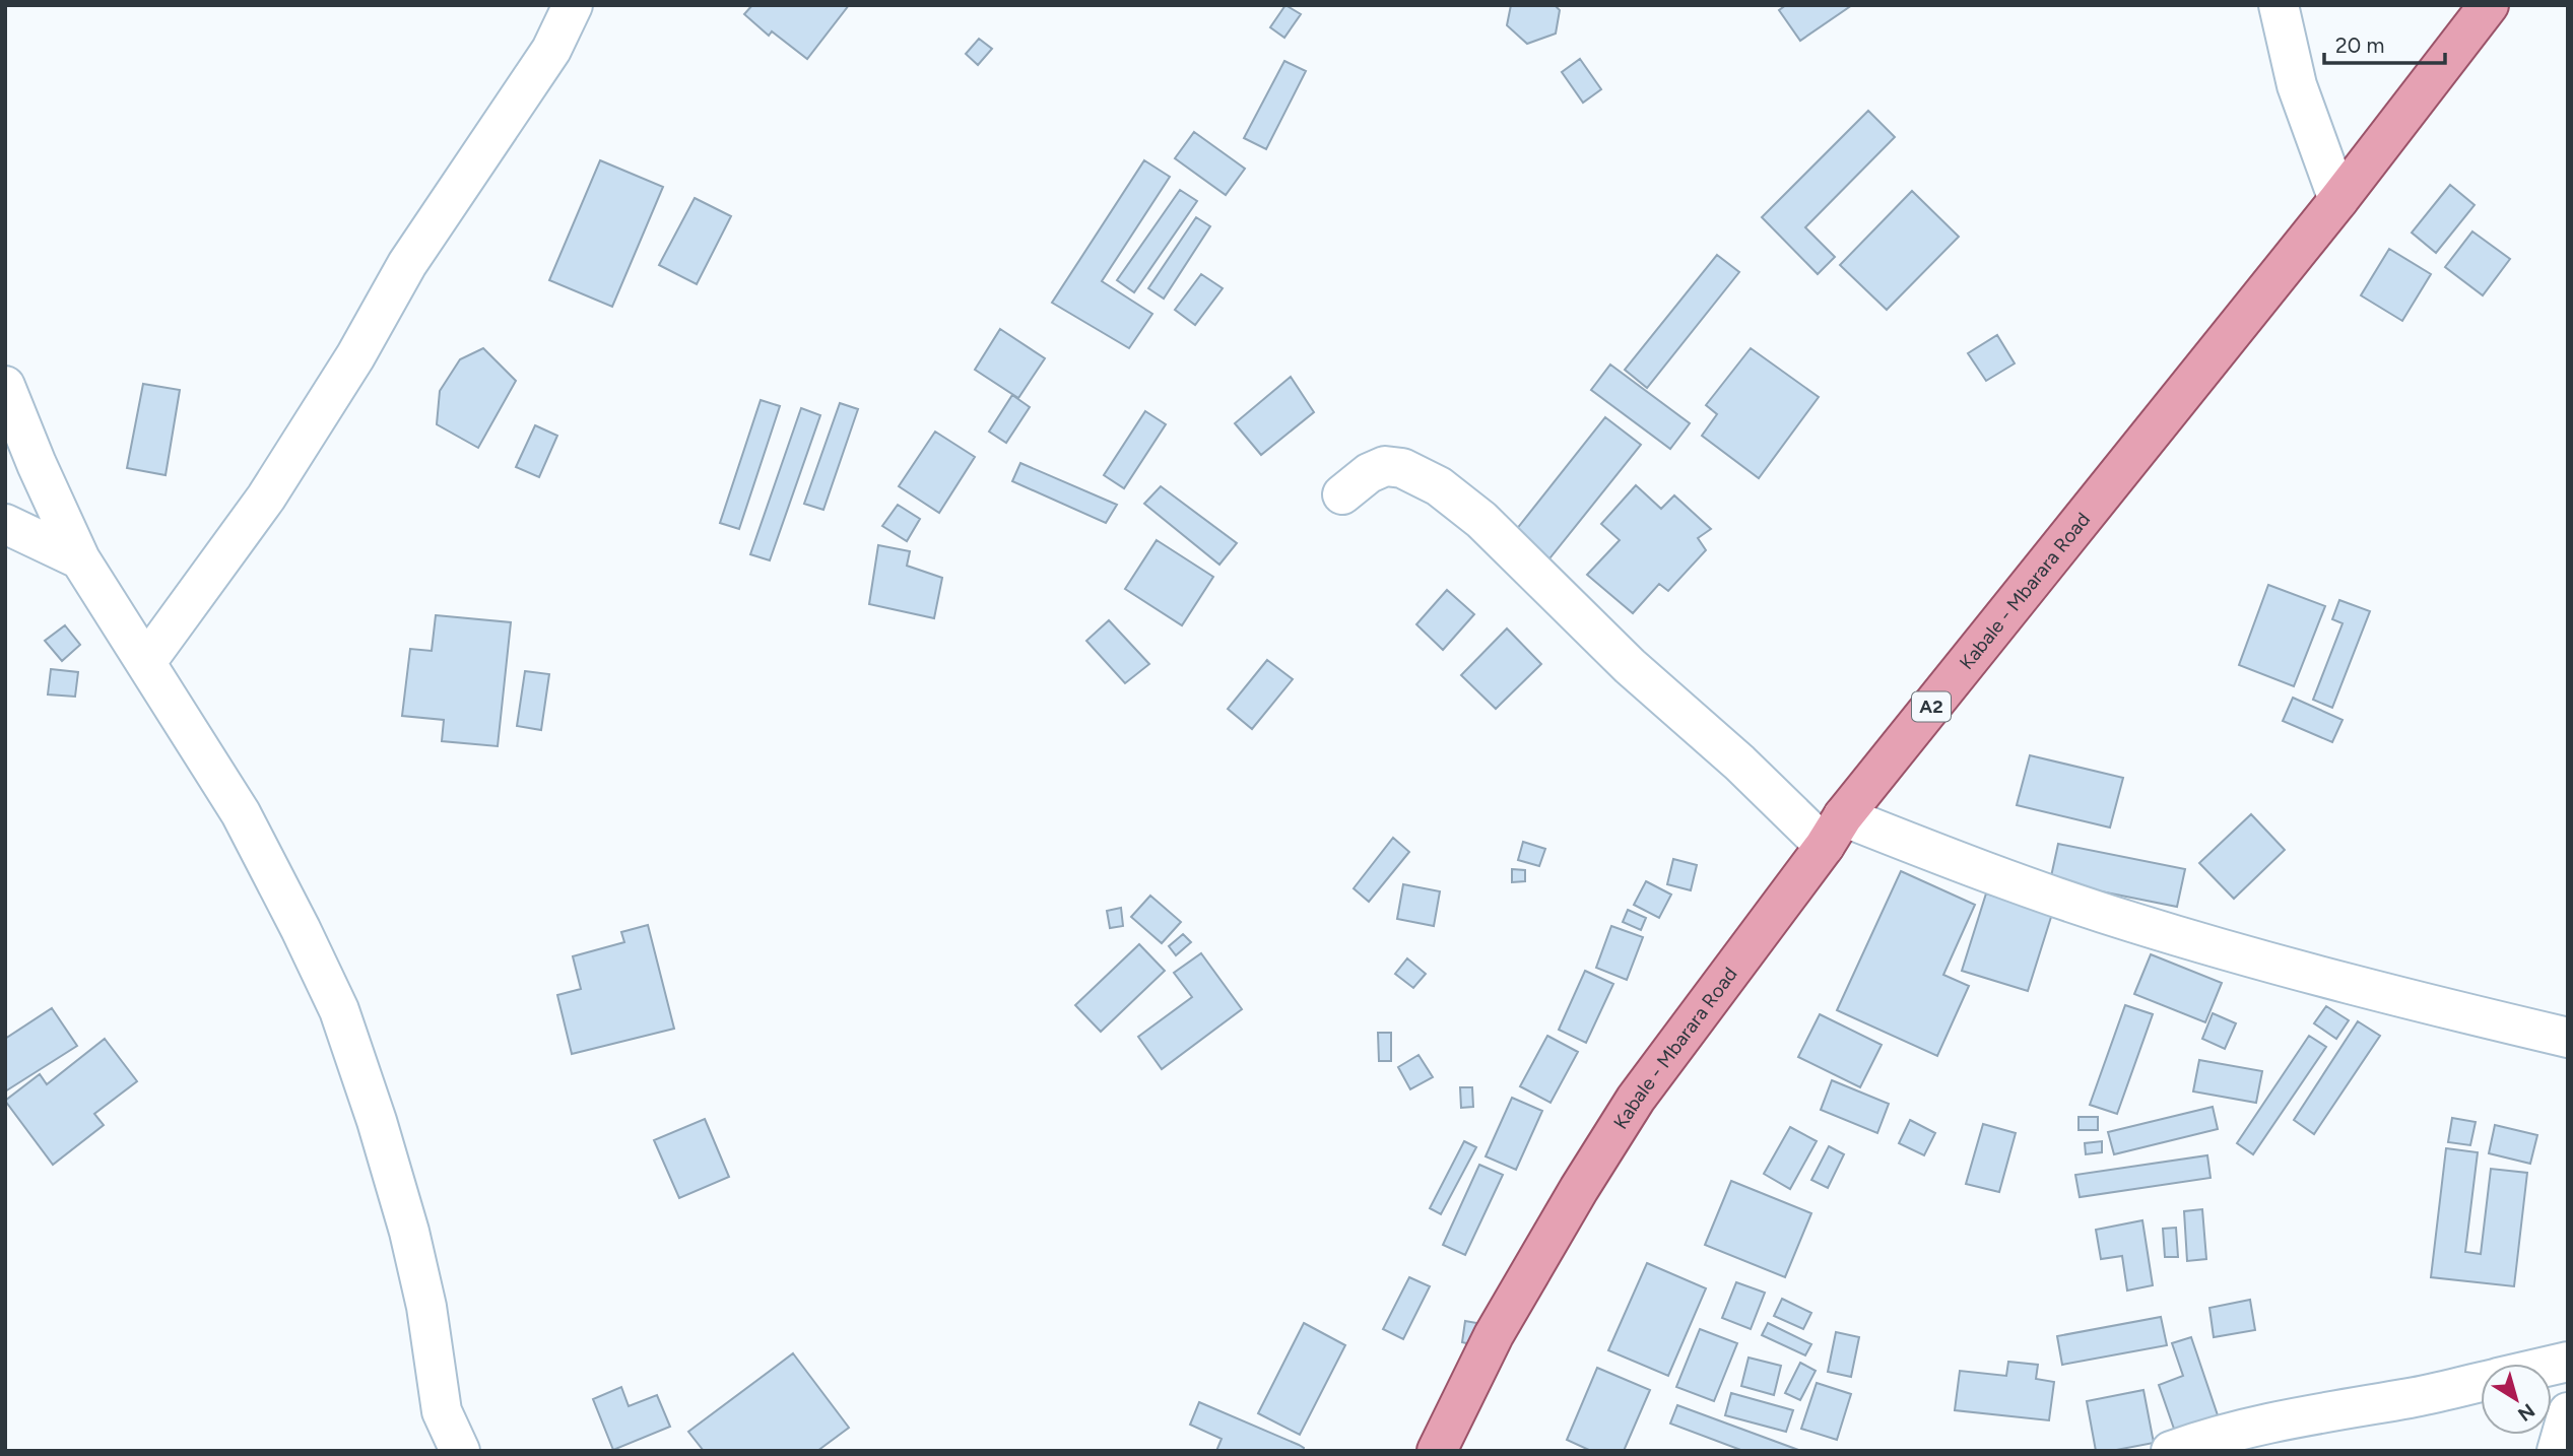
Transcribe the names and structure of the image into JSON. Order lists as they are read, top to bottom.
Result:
{
  "streets": {
    "main road": ["Kabale - Mbarara Road", "A2"]
  },
  "scale_bar": "20 m",
  "north": "bottom right"
}
